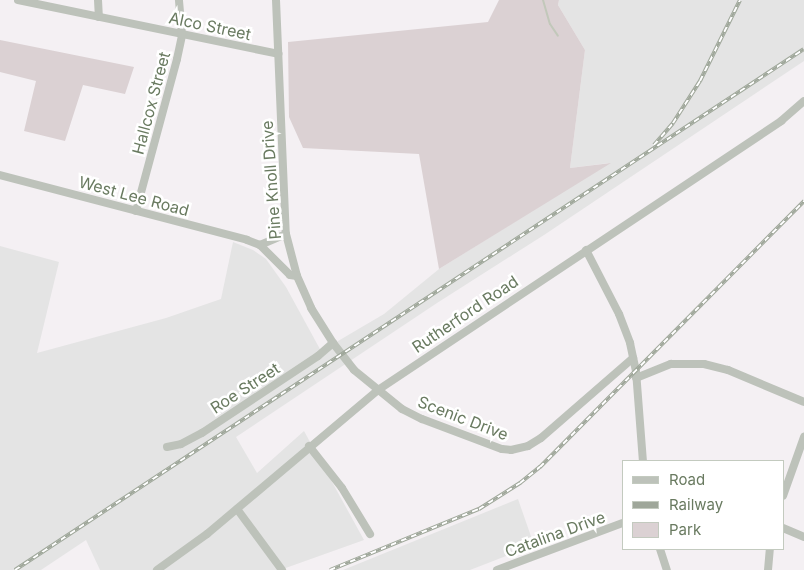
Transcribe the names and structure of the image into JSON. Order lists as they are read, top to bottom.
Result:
{
  "streets": {
    "street": [
      "Alco Street",
      "Hallcox Street",
      "Pine Knoll Drive",
      "West Lee Road",
      "Rutherford Road",
      "Roe Street",
      "Scenic Drive",
      "Catalina Drive"
    ]
  },
  "crossings": [
    ["Alco Street", "Hallcox Street"],
    ["Alco Street", "Pine Knoll Drive"],
    ["Hallcox Street", "West Lee Road"],
    ["Pine Knoll Drive", "West Lee Road"],
    ["Pine Knoll Drive", "Rutherford Road"],
    ["Pine Knoll Drive", "Roe Street"],
    ["Pine Knoll Drive", "Scenic Drive"],
    ["Rutherford Road", "Scenic Drive"]
  ],
  "legend": ["Road", "Railway", "Park"]
}
